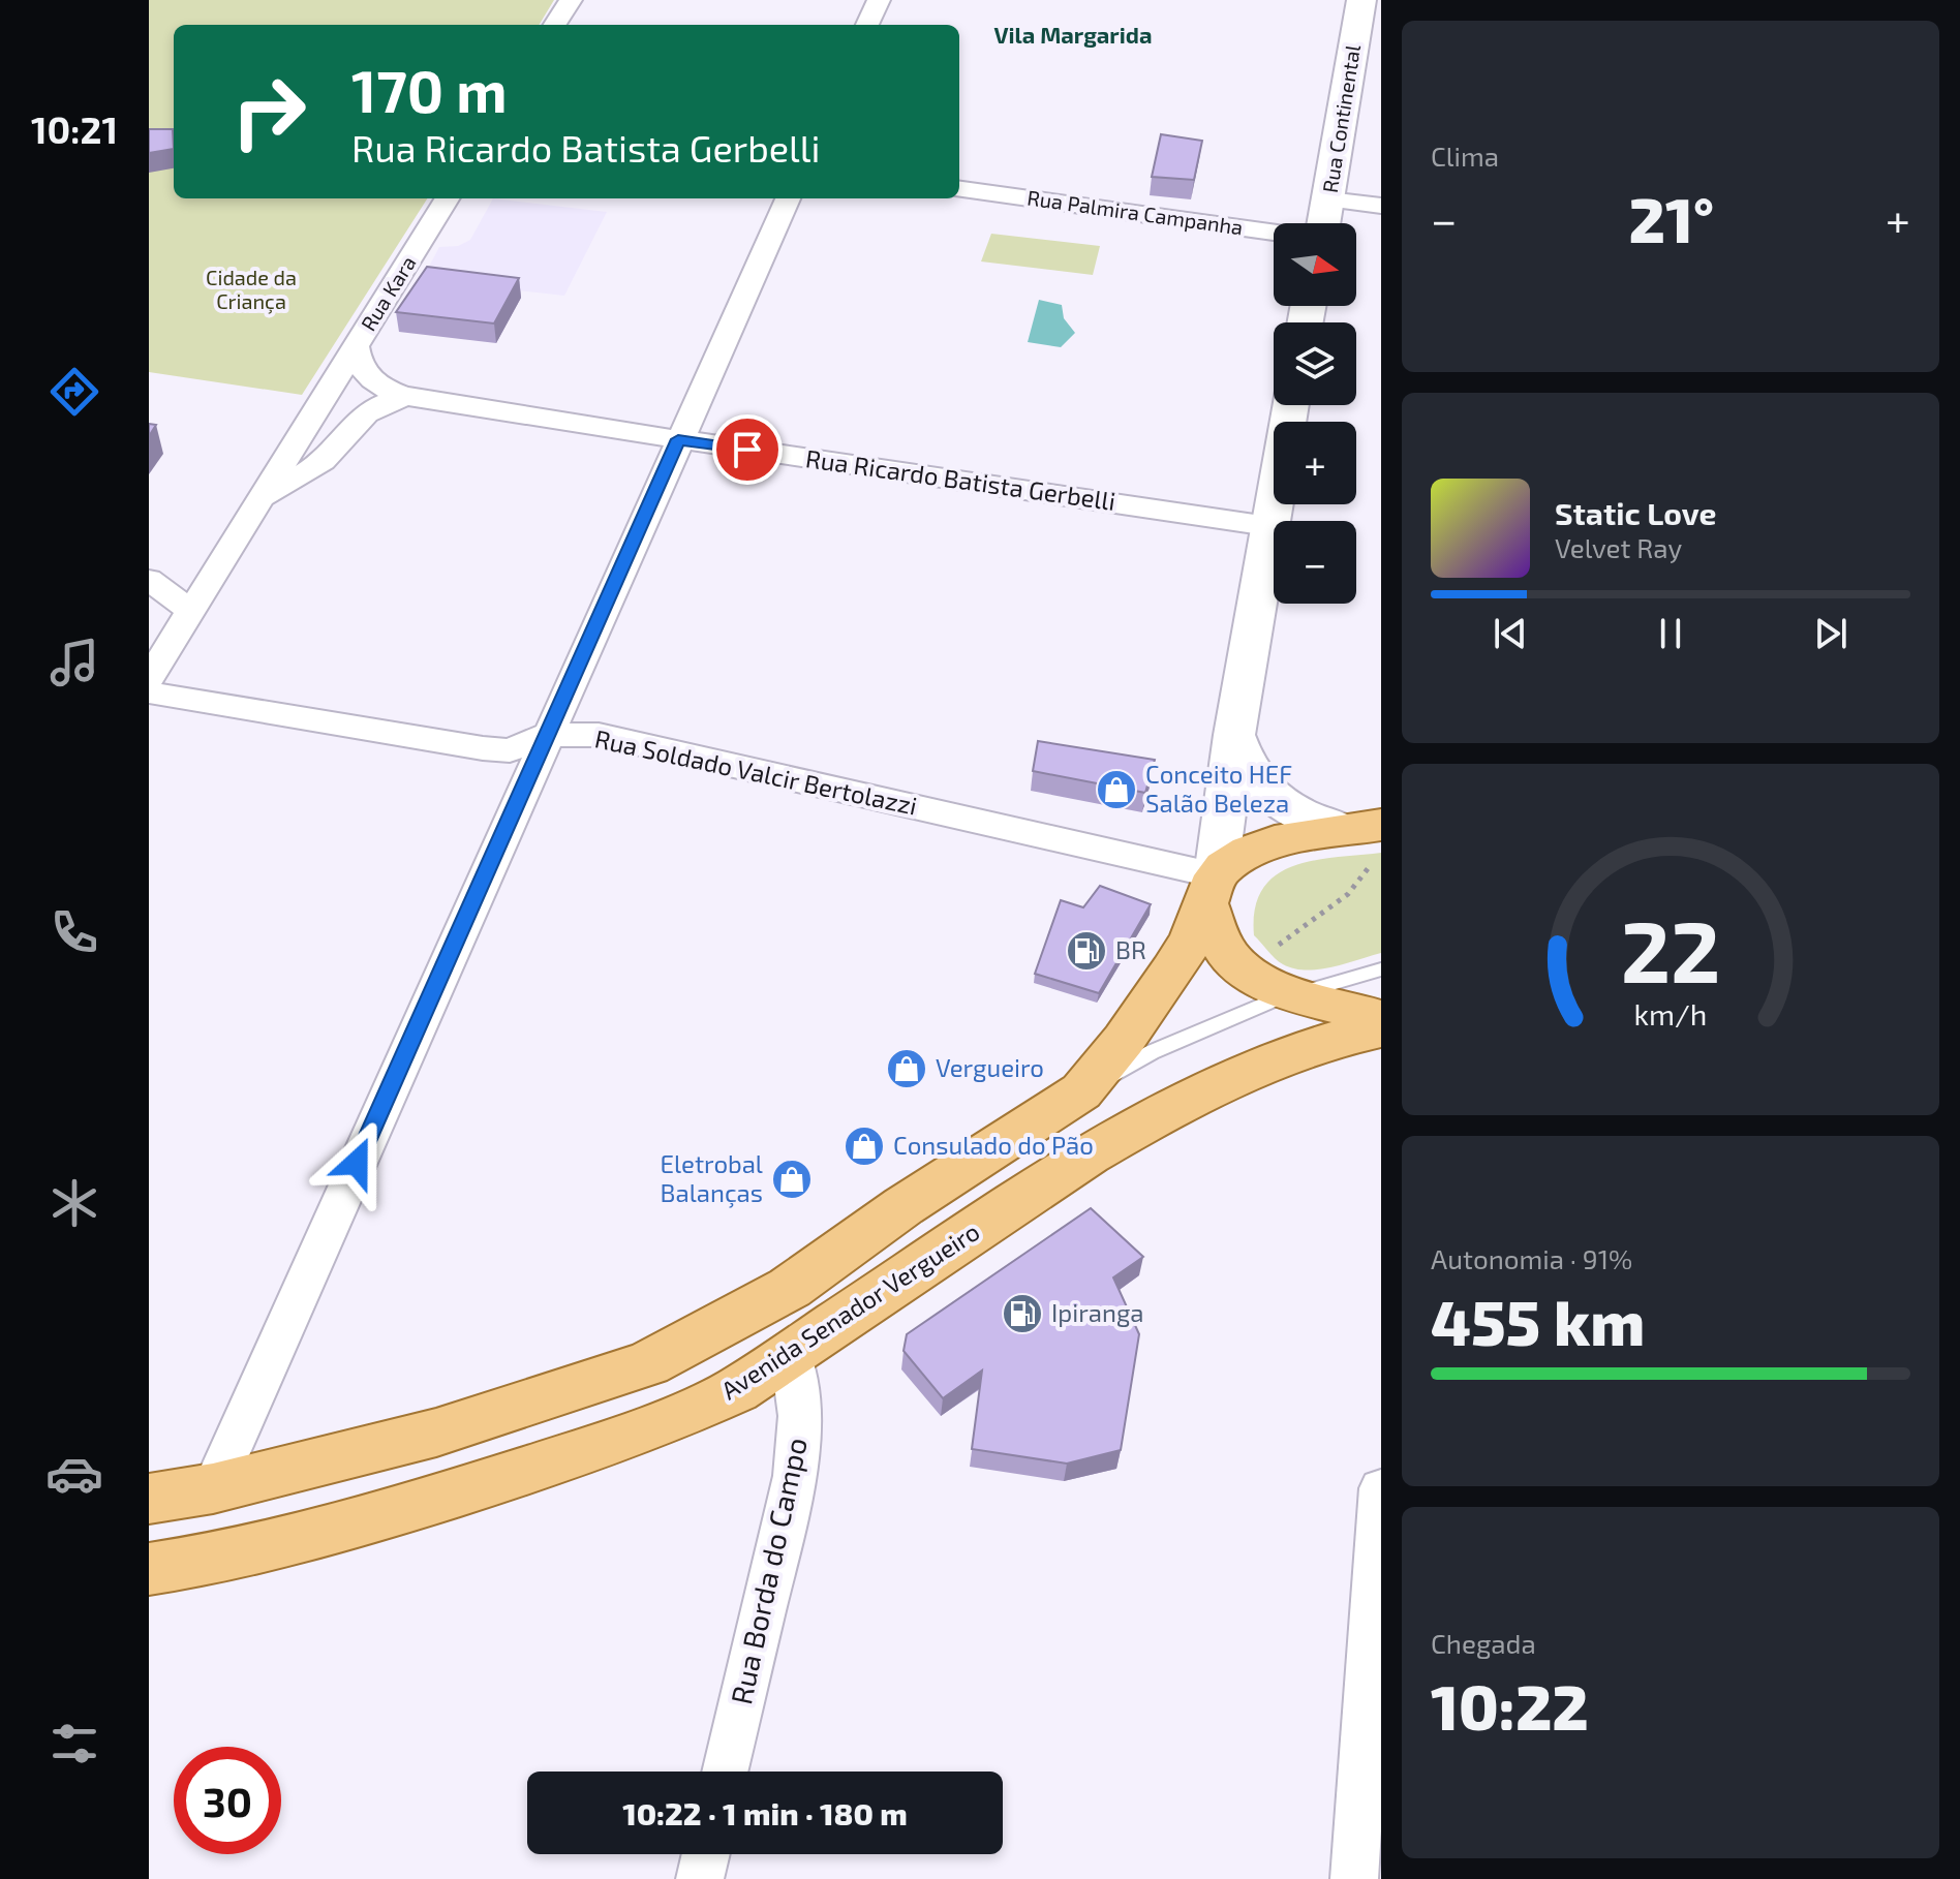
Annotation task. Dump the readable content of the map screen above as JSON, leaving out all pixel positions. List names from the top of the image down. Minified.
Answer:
{"streets":{"main road":["Avenida Senador Vergueiro"],"street":["Rua Continental","Rua Palmira Campanha","Rua Kara","Rua Ricardo Batista Gerbelli","Rua Soldado Valcir Bertolazzi","Rua Borda do Campo"]},"crossings":[["Rua Kara","Rua Ricardo Batista Gerbelli"],["Avenida Senador Vergueiro","Rua Borda do Campo"]],"districts":["Vila Margarida"],"parks":["Cidade da Criança"],"places":{"shop":["Conceito HEF Salão Beleza","Vergueiro","Consulado do Pão","Eletrobal Balanças"],"fuel station":["BR","Ipiranga"]},"north":"right","page":{"tabs":"10:21","tile":["Clima",["Autonomia · 91%","455 km"],["Chegada","10:22"]],"turn":["170 m","Rua Ricardo Batista Gerbelli"],"heat":["−","21°","+"],"map_buttons":["+","−"],"song":["Static Love","Velvet Ray"],"limit":"30","trip":"10:22 · 1 min · 180 m","gauge":["22","km/h"]}}
